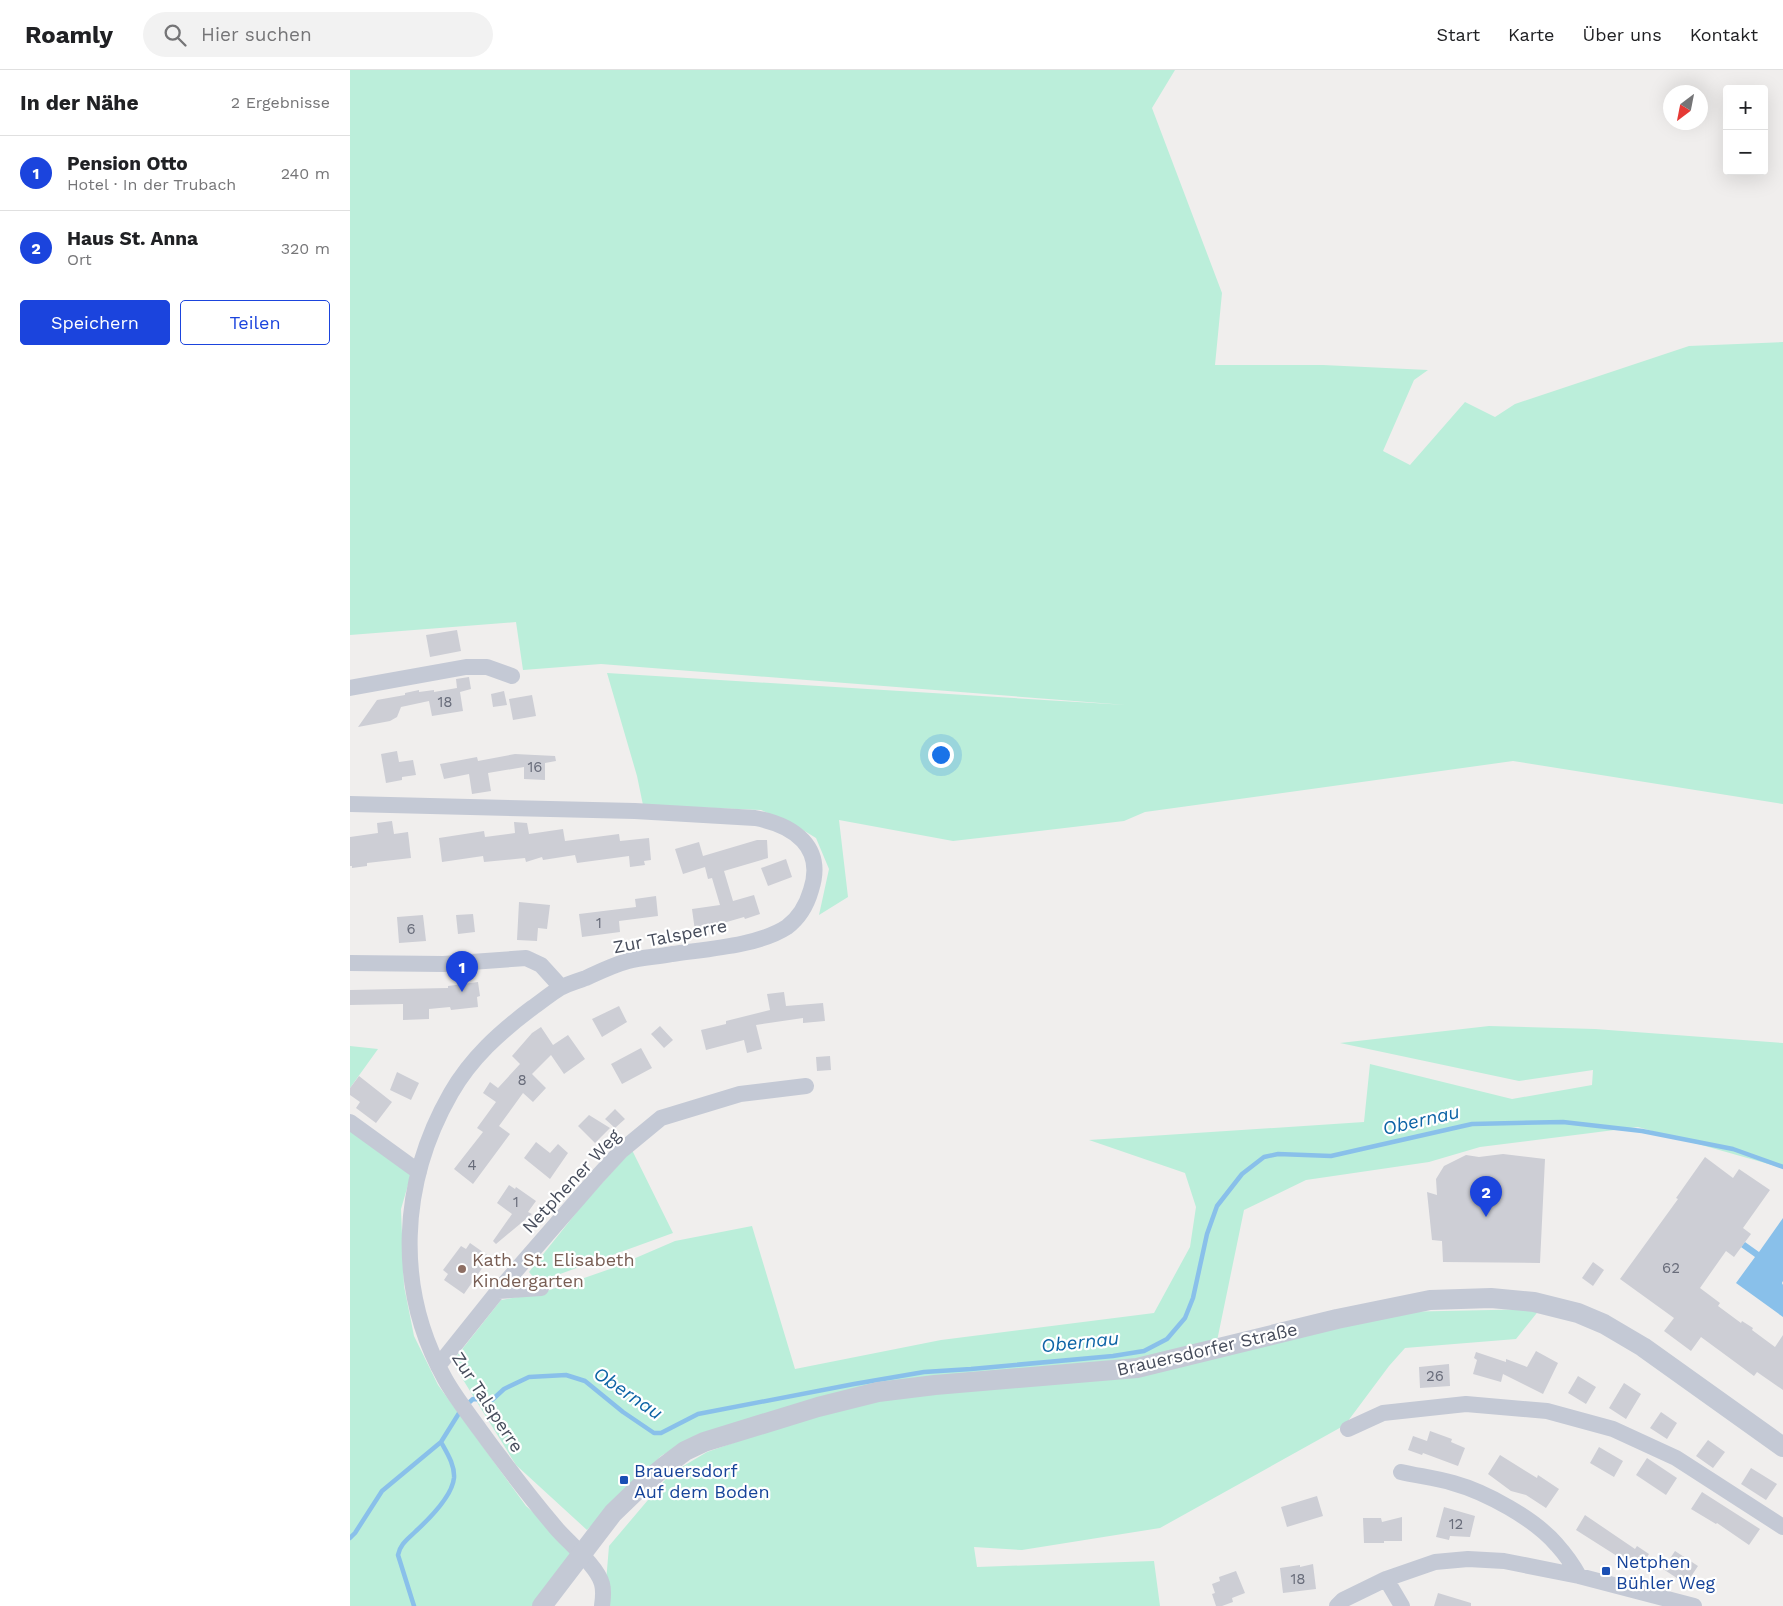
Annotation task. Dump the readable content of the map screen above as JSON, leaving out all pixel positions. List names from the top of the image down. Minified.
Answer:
{"streets":{"street":["Zur Talsperre","Netphener Weg","Brauersdorfer Straße"]},"crossings":[["Zur Talsperre","Netphener Weg"],["Zur Talsperre","Brauersdorfer Straße"]],"water":["Obernau"],"places":{"other":["Kath. St. Elisabeth Kindergarten"],"transit":["Brauersdorf Auf dem Boden","Netphen Bühler Weg"]},"house_numbers":["18","16","1","6","8","4","1","62","26","12","18"],"north":"bottom left","page":{"header":"Roamly","search":"Hier suchen","nav":["Start","Karte","Über uns","Kontakt"],"heading":["In der Nähe","2 Ergebnisse"],"map_buttons":["+","−"],"list":[{"mark":"1","name":"Pension Otto","note":"Hotel · In der Trubach","value":"240 m"},{"mark":"2","name":"Haus St. Anna","note":"Ort","value":"320 m"}],"buttons":["Speichern","Teilen"],"pins":["1","2"]}}
